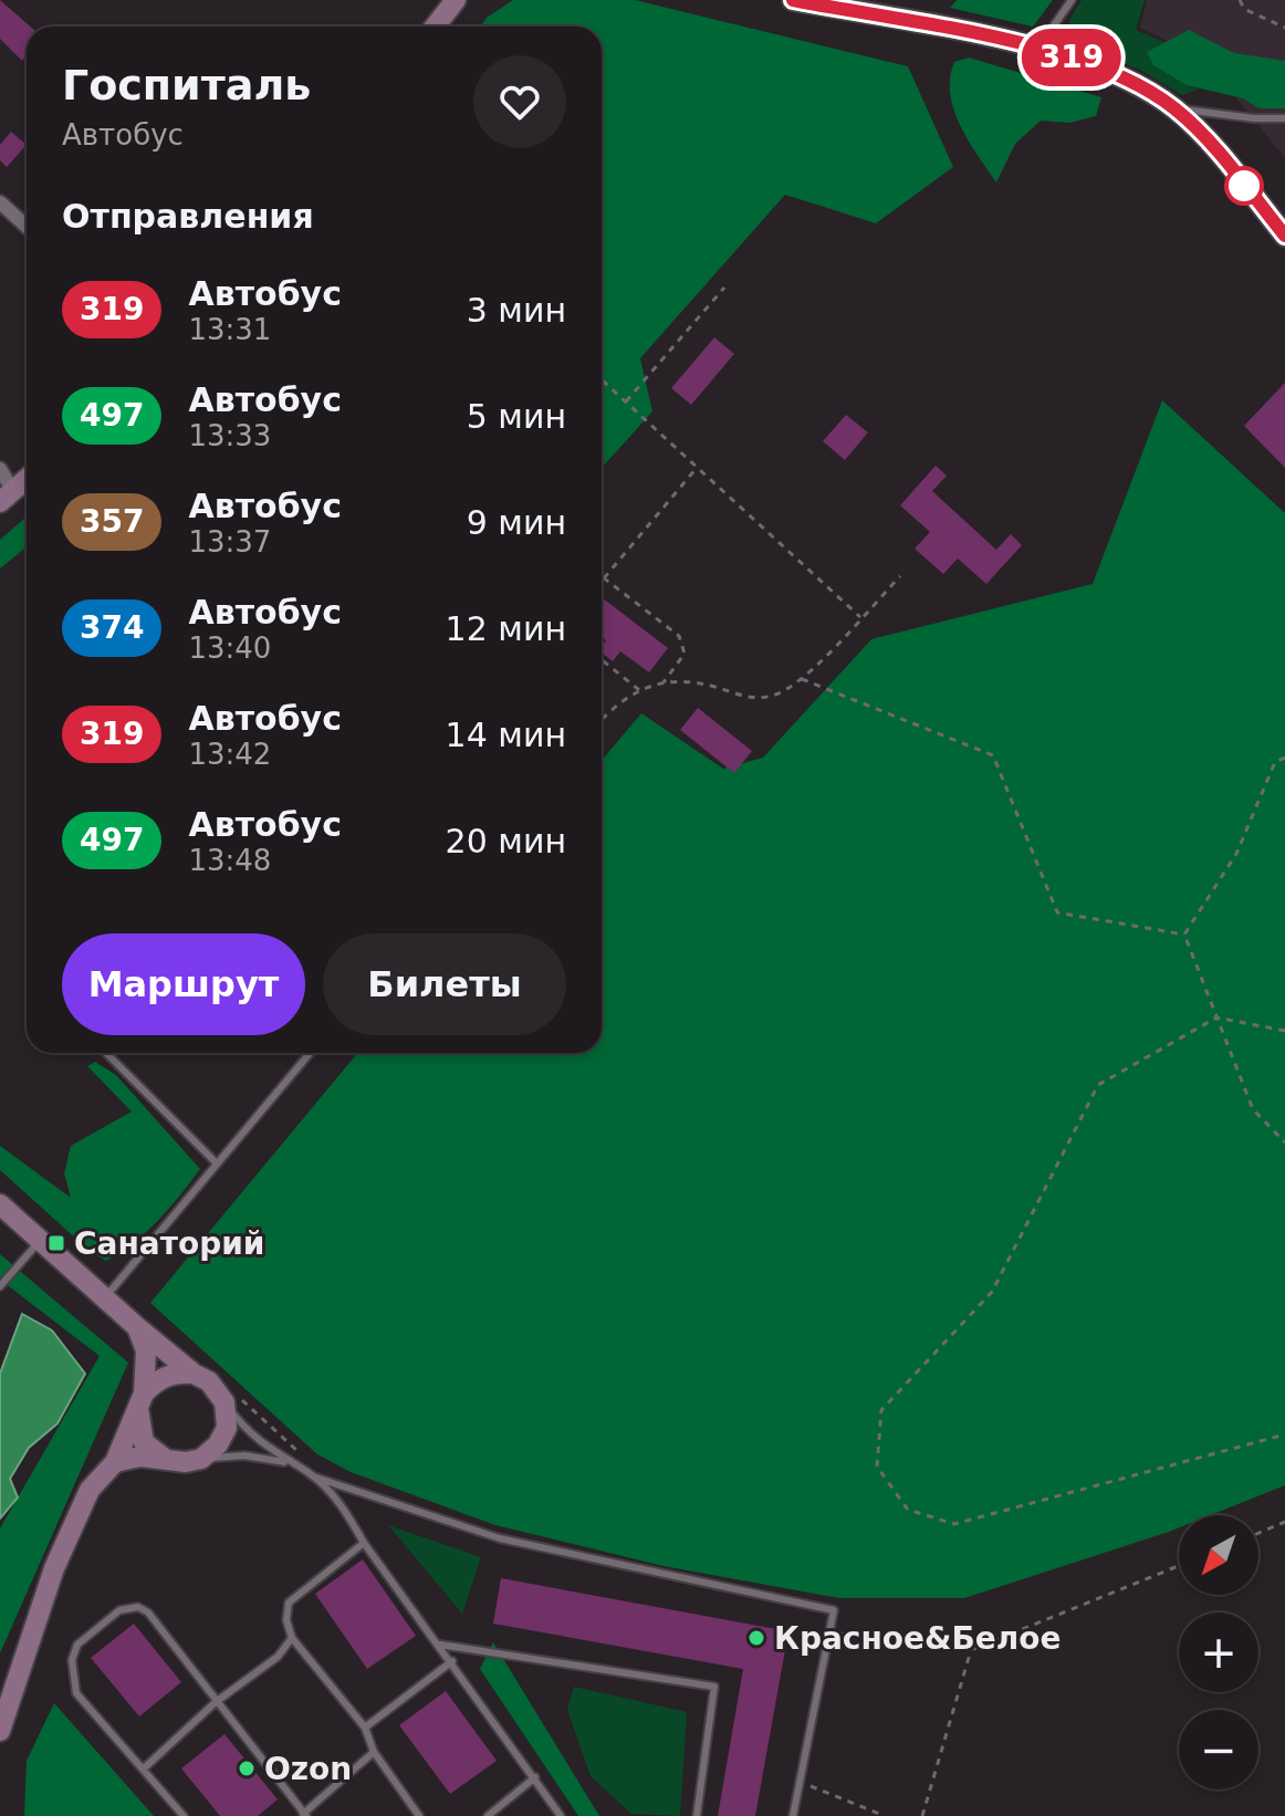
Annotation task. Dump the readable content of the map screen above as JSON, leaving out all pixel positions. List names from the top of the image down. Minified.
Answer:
{"places":{"transit":["Санаторий"],"other":["Красное&Белое","Ozon"]},"lines":["bus line 319"],"north":"bottom left","page":{"on_map":"319","heading":[["Госпиталь","Автобус"],"Отправления"],"list":[{"mark":"319","name":"Автобус","note":"13:31","value":"3 мин"},{"mark":"497","name":"Автобус","note":"13:33","value":"5 мин"},{"mark":"357","name":"Автобус","note":"13:37","value":"9 мин"},{"mark":"374","name":"Автобус","note":"13:40","value":"12 мин"},{"mark":"319","name":"Автобус","note":"13:42","value":"14 мин"},{"mark":"497","name":"Автобус","note":"13:48","value":"20 мин"}],"buttons":["Маршрут","Билеты"],"map_buttons":["+","−"]}}
